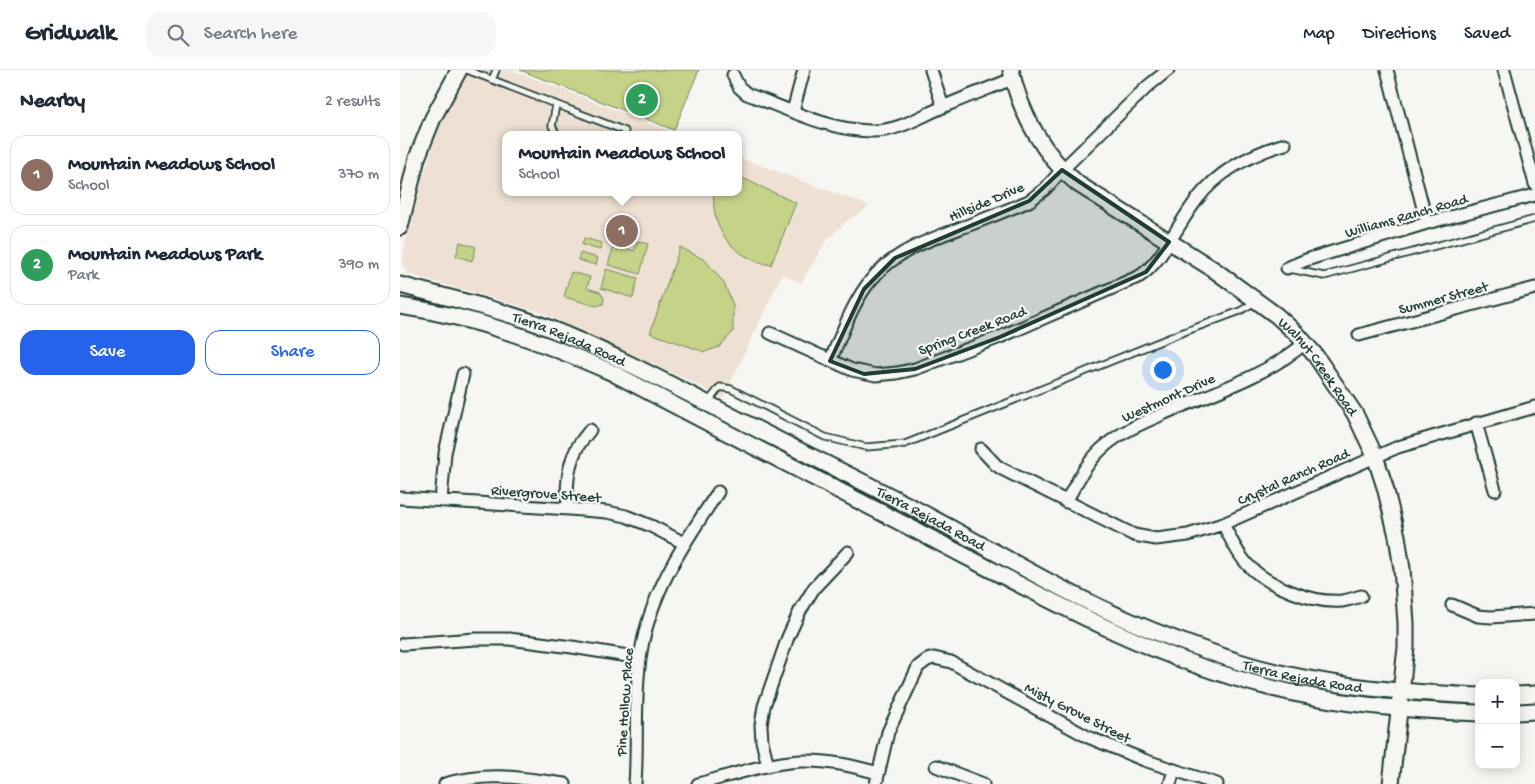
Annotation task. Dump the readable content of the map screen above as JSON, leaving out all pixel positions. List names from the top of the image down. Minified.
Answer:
{"streets":{"main road":["Tierra Rejada Road","Walnut Creek Road"],"street":["Hillside Drive","Williams Ranch Road","Summer Street","Spring Creek Road","Westmont Drive","Crystal Ranch Road","Rivergrove Street","Pine Hollow Place","Misty Grove Street"]},"crossings":[["Hillside Drive","Spring Creek Road"],["Hillside Drive","Walnut Creek Road"],["Spring Creek Road","Walnut Creek Road"],["Tierra Rejada Road","Walnut Creek Road"],["Walnut Creek Road","Westmont Drive"],["Walnut Creek Road","Crystal Ranch Road"],["Westmont Drive","Crystal Ranch Road"],["Rivergrove Street","Pine Hollow Place"]],"page":{"header":"Gridwalk","search":"Search here","nav":["Map","Directions","Saved"],"heading":["Nearby","2 results"],"pins":["2","1"],"popup":["Mountain Meadows School","School"],"list":[{"mark":"1","name":"Mountain Meadows School","note":"School","value":"370 m"},{"mark":"2","name":"Mountain Meadows Park","note":"Park","value":"390 m"}],"buttons":["Save","Share"],"map_buttons":["+","−"]}}
